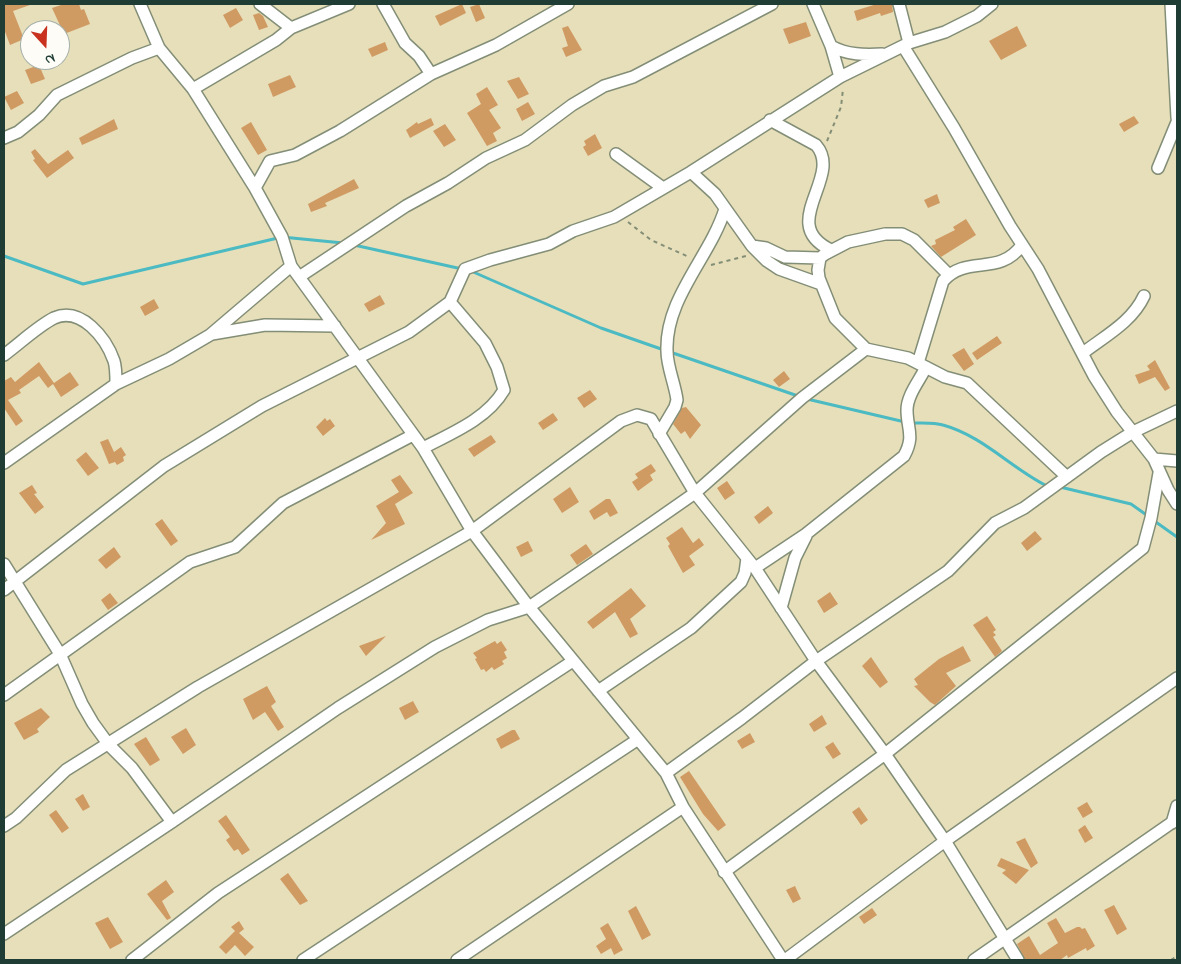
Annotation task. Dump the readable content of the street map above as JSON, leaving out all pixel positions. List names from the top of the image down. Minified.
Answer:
{"north":"bottom"}
